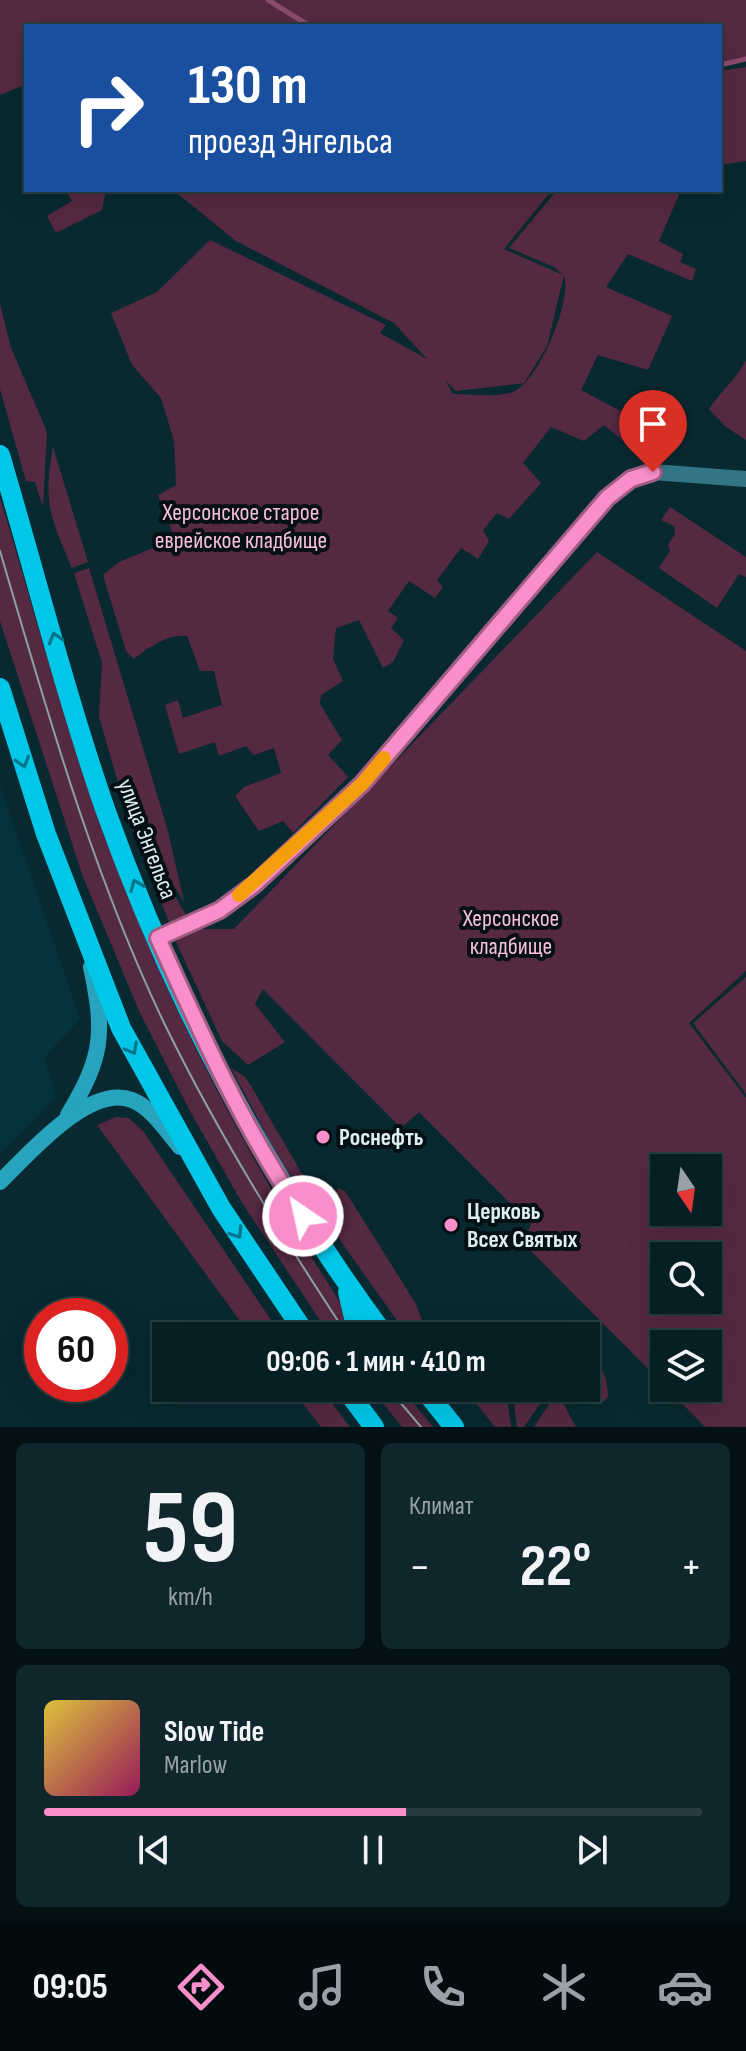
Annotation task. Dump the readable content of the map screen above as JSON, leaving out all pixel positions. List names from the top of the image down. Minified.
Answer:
{"streets":{"main road":["улица Энгельса"]},"parks":["Херсонское старое еврейское кладбище","Херсонское кладбище"],"places":["Роснефть","Церковь Всех Святых"],"north":"bottom","page":{"turn":["130 m","проезд Энгельса"],"limit":"60","trip":"09:06 · 1 мин · 410 m","tile":[["59","km/h"],"Климат"],"heat":["−","22°","+"],"song":["Slow Tide","Marlow"],"tabs":"09:05"}}
